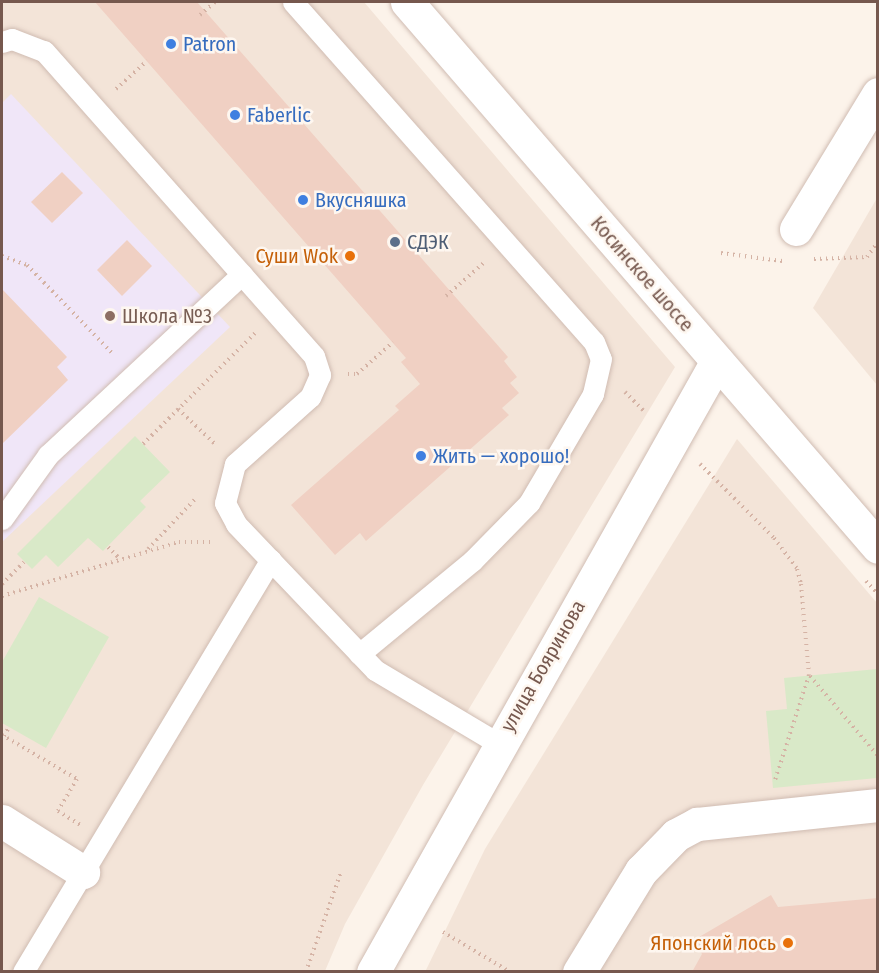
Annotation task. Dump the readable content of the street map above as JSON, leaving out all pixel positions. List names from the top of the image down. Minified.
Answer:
{"streets":{"street":["Косинское шоссе","улица Бояринова"]},"crossings":[["Косинское шоссе","улица Бояринова"]],"places":["Patron","Faberlic","Вкусняшка","СДЭК","Суши Wok","Школа №3","Жить — хорошо!","Японский лось"]}
